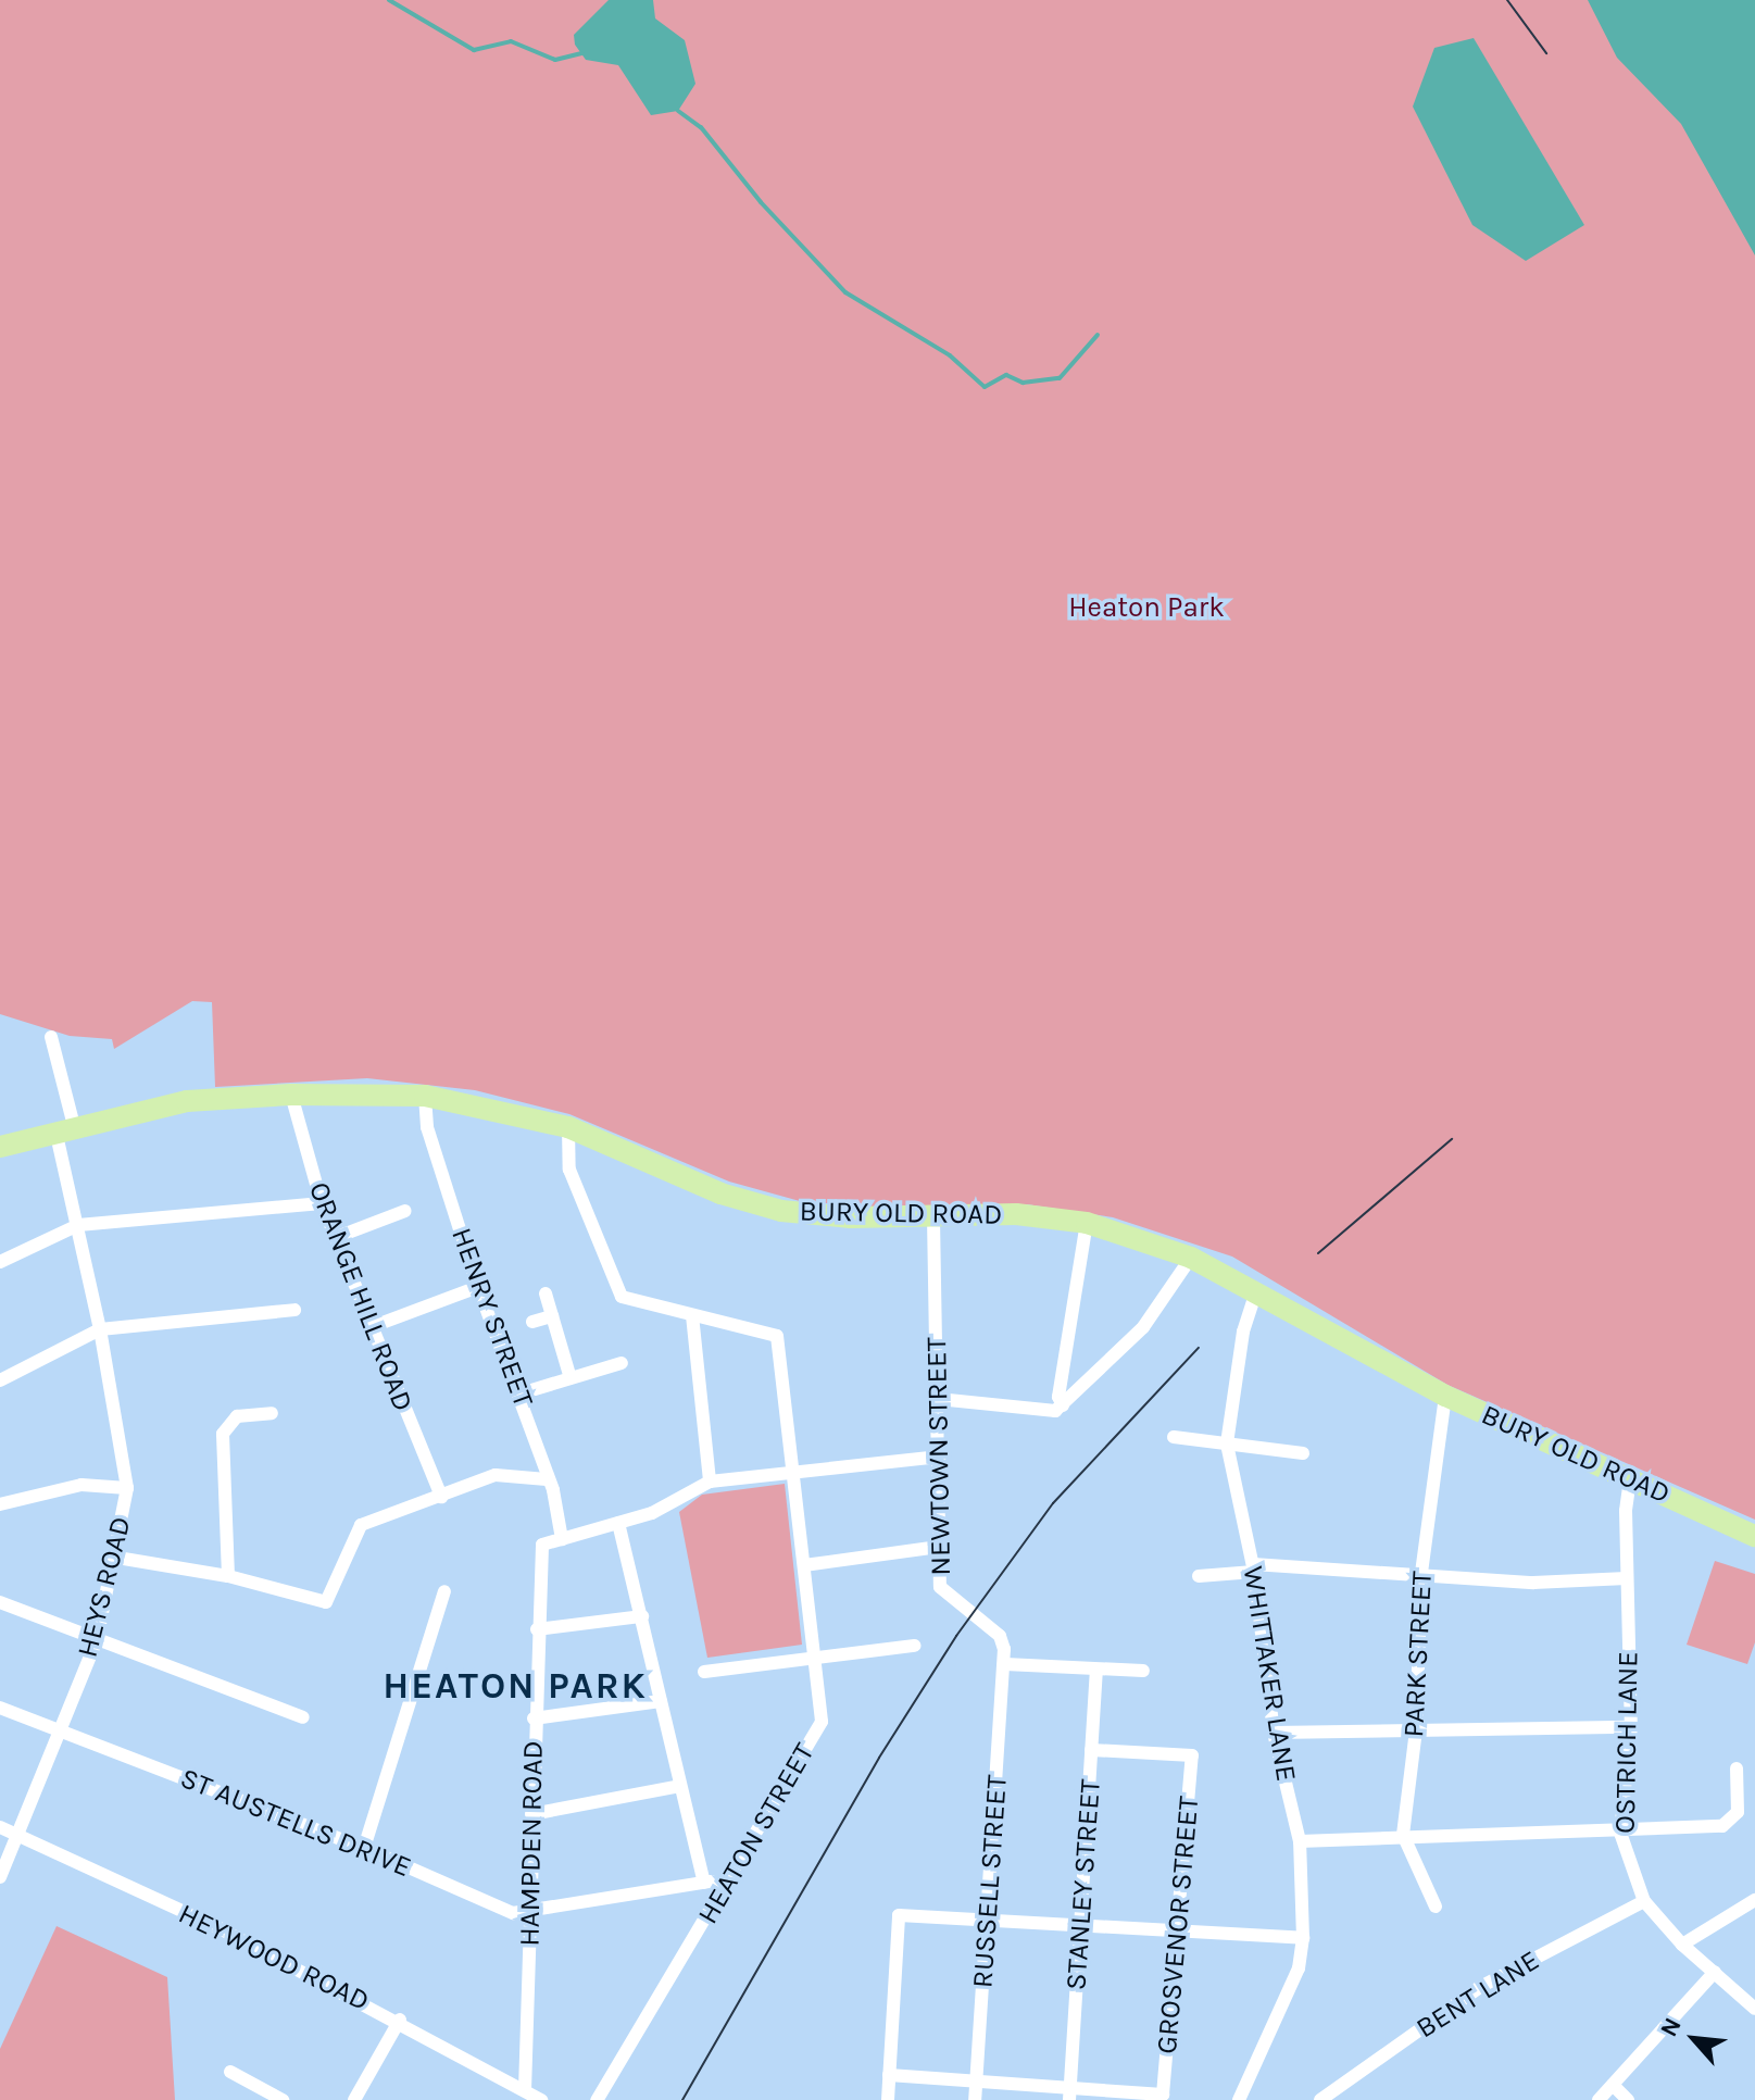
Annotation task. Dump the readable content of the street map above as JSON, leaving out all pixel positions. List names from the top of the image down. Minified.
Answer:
{"streets":{"main road":["BURY OLD ROAD"],"street":["ORANGE HILL ROAD","HENRY STREET","NEWTOWN STREET","HEYS ROAD","PARK STREET","WHITTAKER LANE","OSTRICH LANE","ST AUSTELLS DRIVE","HEATON STREET","HAMPDEN ROAD","RUSSELL STREET","STANLEY STREET","GROSVENOR STREET","HEYWOOD ROAD","BENT LANE"]},"crossings":[["BURY OLD ROAD","ORANGE HILL ROAD"],["BURY OLD ROAD","HENRY STREET"],["BURY OLD ROAD","NEWTOWN STREET"],["BURY OLD ROAD","HEYS ROAD"],["BURY OLD ROAD","PARK STREET"],["BURY OLD ROAD","WHITTAKER LANE"],["BURY OLD ROAD","OSTRICH LANE"],["HENRY STREET","HAMPDEN ROAD"],["NEWTOWN STREET","RUSSELL STREET"],["HEYS ROAD","ST AUSTELLS DRIVE"],["HEYS ROAD","HEYWOOD ROAD"],["OSTRICH LANE","BENT LANE"],["ST AUSTELLS DRIVE","HAMPDEN ROAD"],["HAMPDEN ROAD","HEYWOOD ROAD"],["STANLEY STREET","GROSVENOR STREET"]],"districts":["HEATON PARK"],"parks":["Heaton Park"],"north":"top left"}
